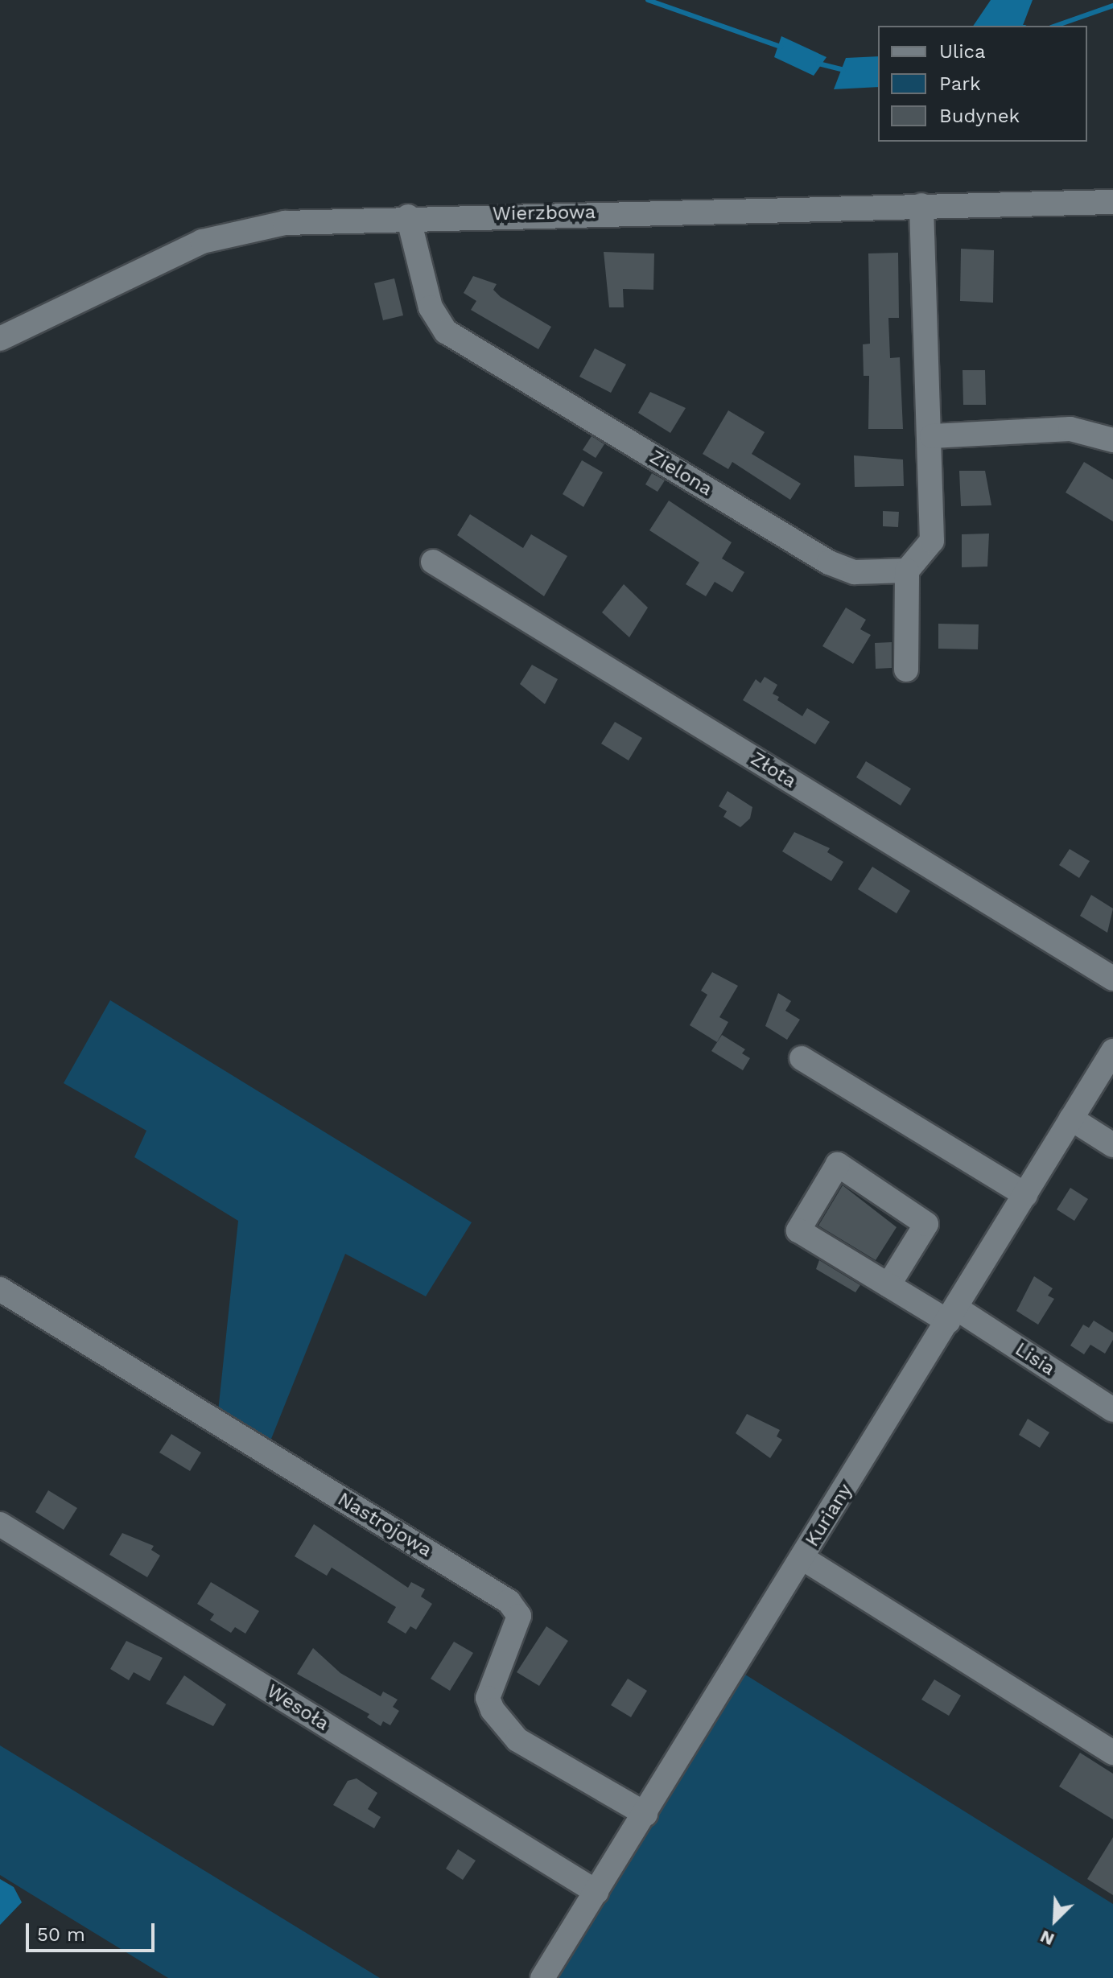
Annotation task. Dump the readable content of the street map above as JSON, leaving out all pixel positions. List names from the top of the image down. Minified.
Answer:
{"streets":{"street":["Wierzbowa","Zielona","Złota","Lisia","Kuriany","Nastrojowa","Wesoła"]},"crossings":[["Wierzbowa","Zielona"],["Lisia","Kuriany"],["Kuriany","Nastrojowa"],["Kuriany","Wesoła"]],"legend":["Ulica","Park","Budynek"],"scale_bar":"50 m","north":"bottom left"}
